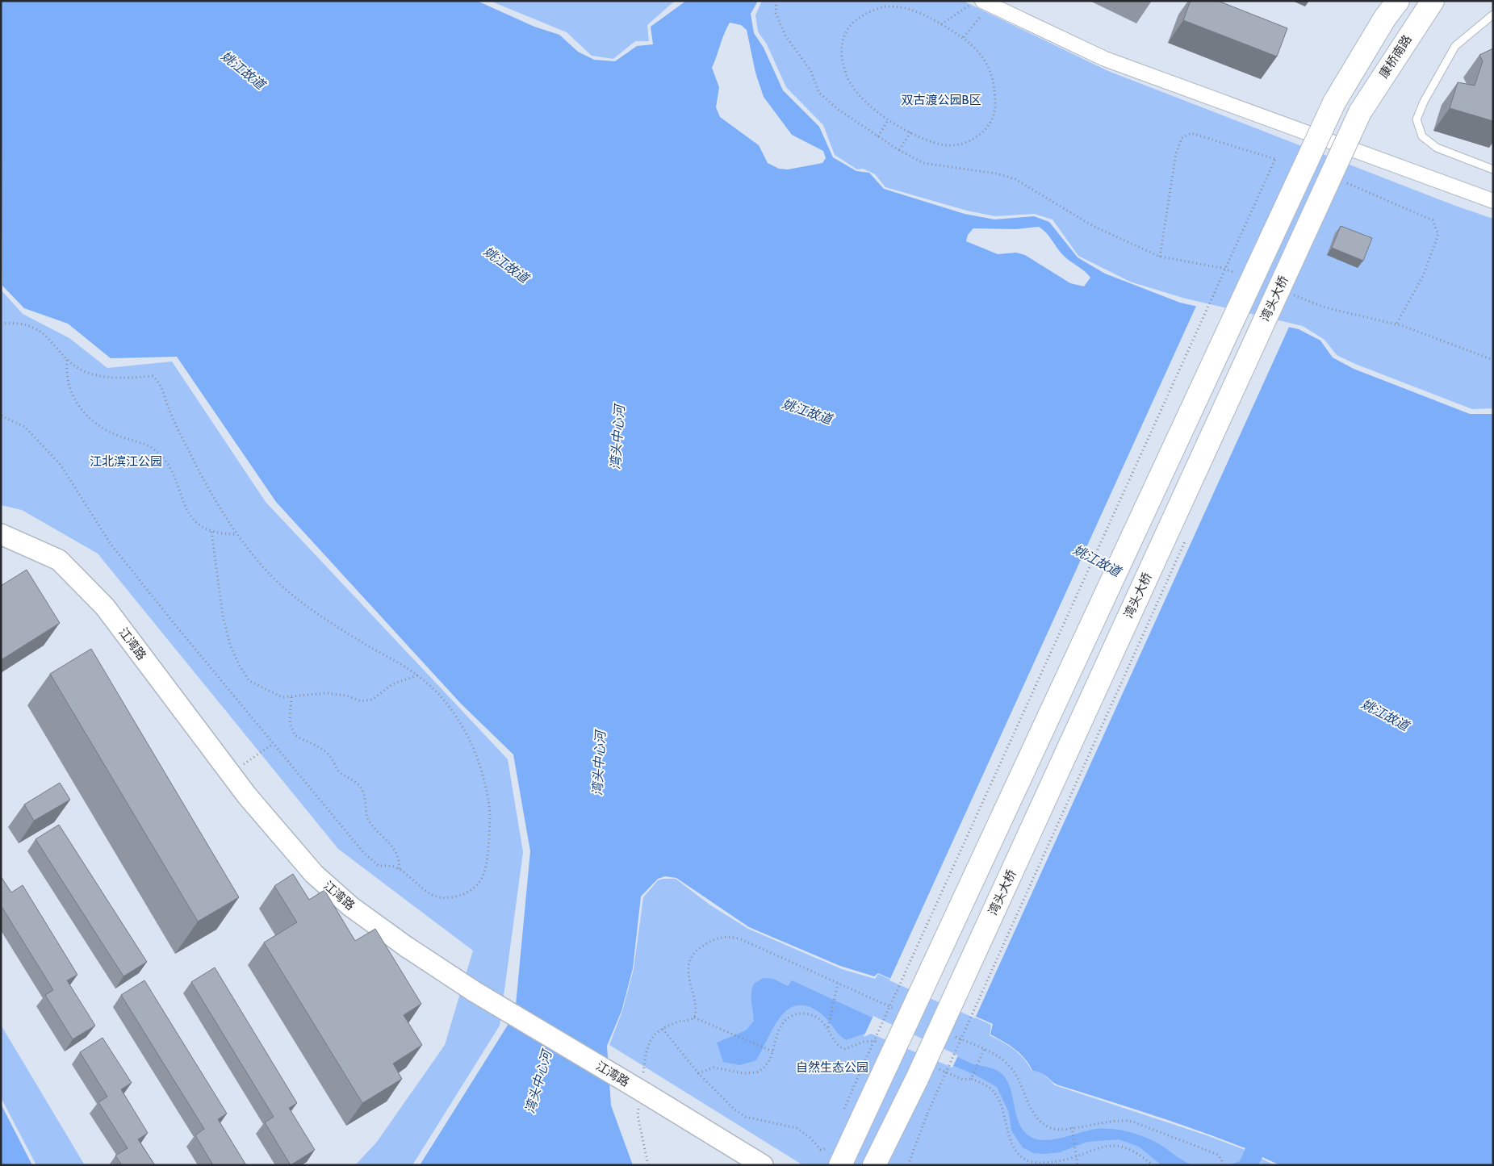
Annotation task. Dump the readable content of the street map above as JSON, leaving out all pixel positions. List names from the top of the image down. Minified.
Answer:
{"streets":{"main road":["康桥南路","湾头大桥"],"street":["江湾路"]},"crossings":[["康桥南路","湾头大桥"]],"water":["姚江故道","湾头中心河"],"parks":["双古渡公园B区","江北滨江公园","自然生态公园"]}
